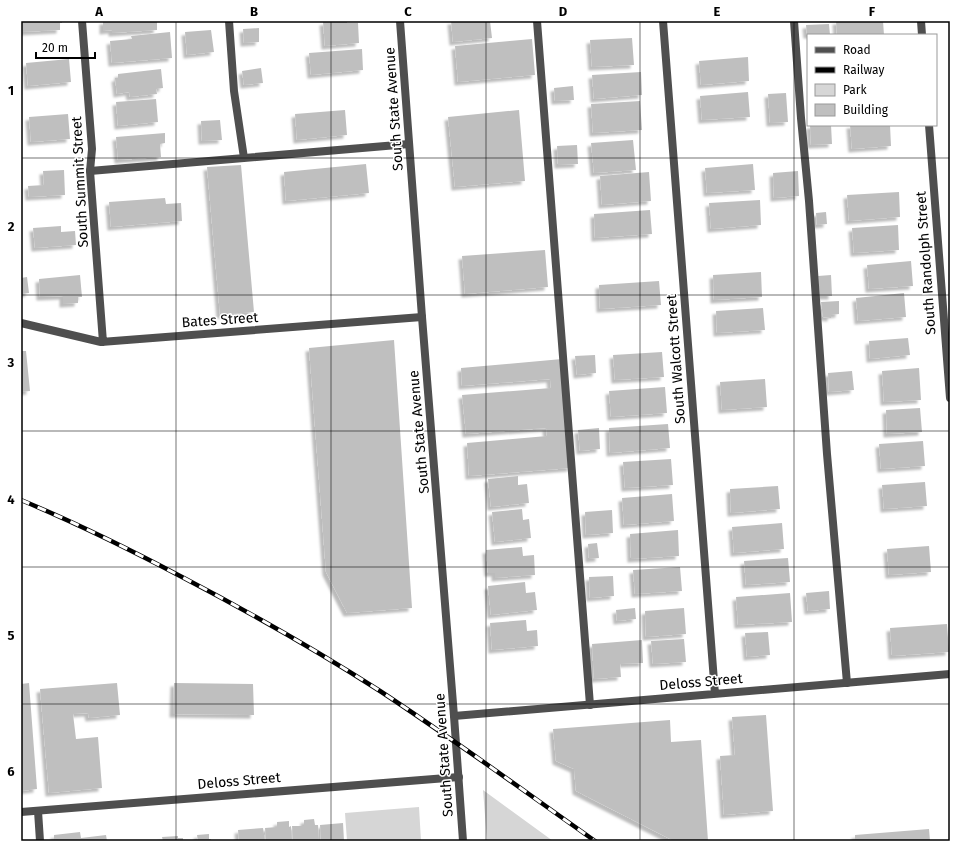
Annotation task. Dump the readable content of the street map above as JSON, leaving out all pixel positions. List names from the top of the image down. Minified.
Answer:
{"streets":{"street":["South State Avenue","South Summit Street","South Randolph Street","Bates Street","South Walcott Street","Deloss Street"]},"crossings":[["South State Avenue","Bates Street"],["South State Avenue","Deloss Street"],["South Summit Street","Bates Street"],["South Walcott Street","Deloss Street"]],"legend":["Road","Railway","Park","Building"],"scale_bar":"20 m","grid":{"columns":["A","B","C","D","E","F"],"rows":["1","2","3","4","5","6"]}}
